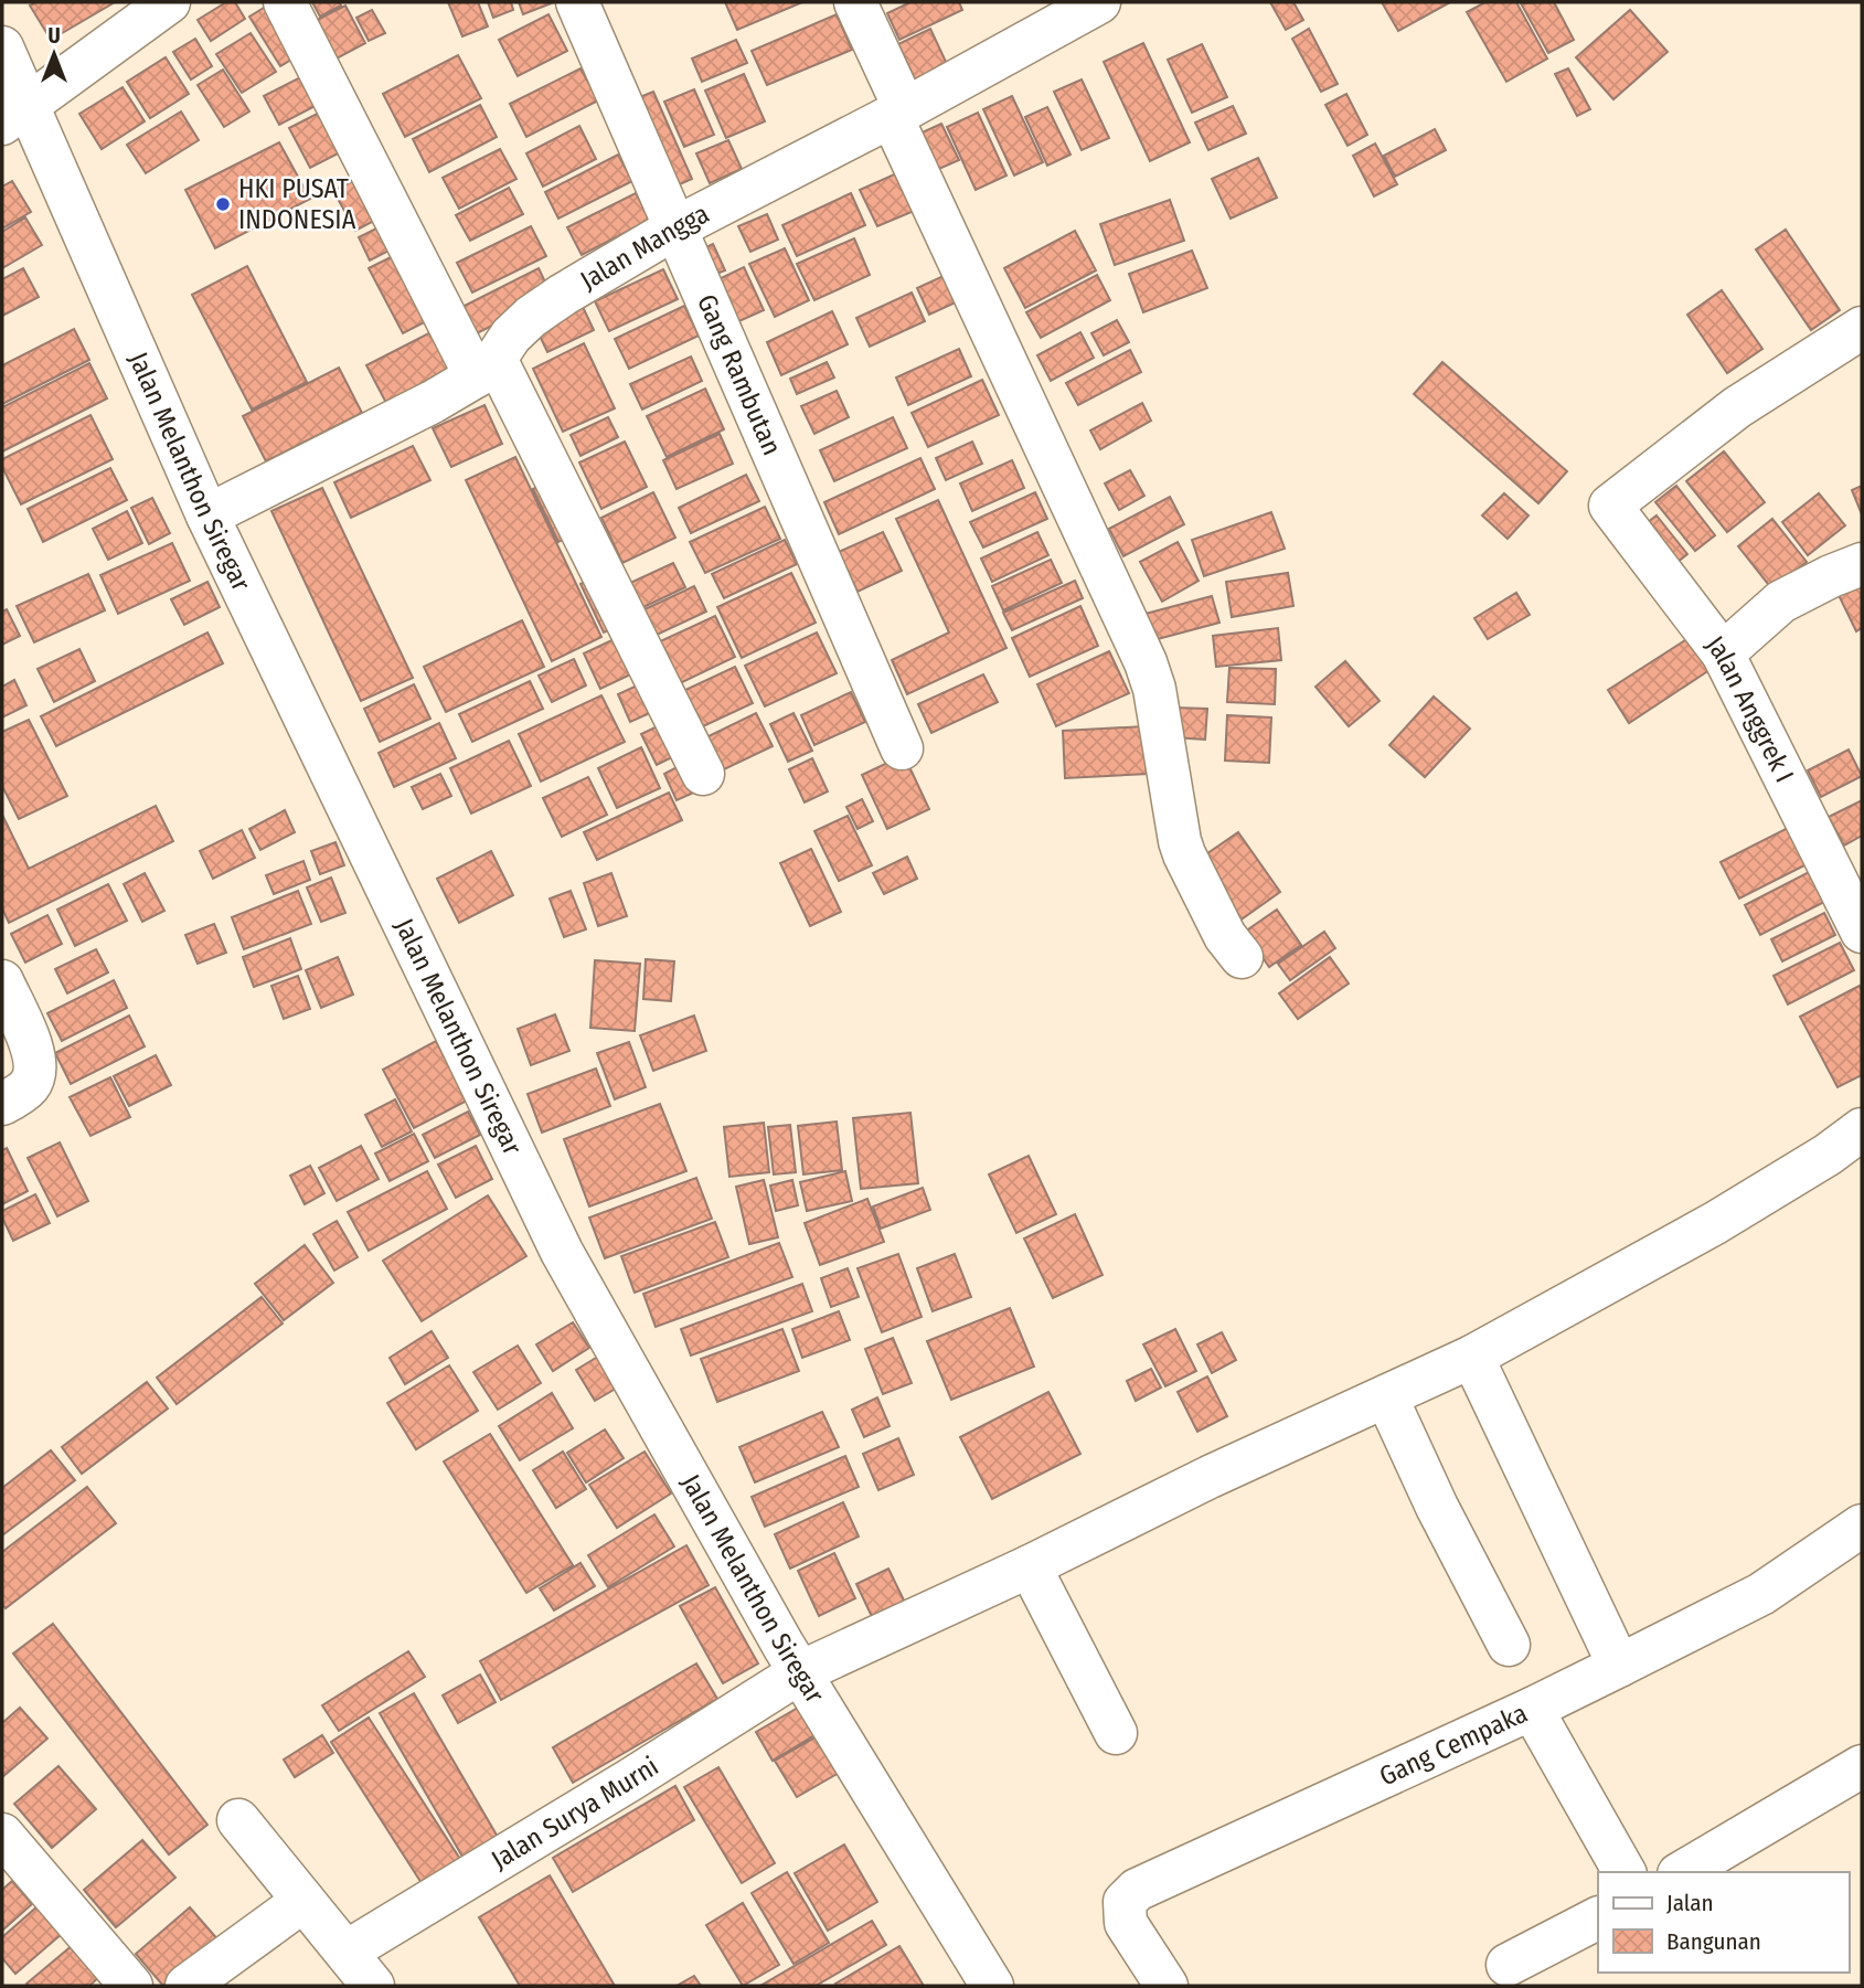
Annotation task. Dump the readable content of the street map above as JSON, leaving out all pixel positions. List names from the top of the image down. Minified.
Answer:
{"streets":{"street":["Jalan Mangga","Gang Rambutan","Jalan Melanthon Siregar","Jalan Anggrek I","Gang Cempaka","Jalan Surya Murni"]},"crossings":[["Jalan Mangga","Gang Rambutan"],["Jalan Mangga","Jalan Melanthon Siregar"],["Jalan Melanthon Siregar","Jalan Surya Murni"]],"places":["HKI PUSAT INDONESIA"],"legend":["Jalan","Bangunan"],"north":"top"}
